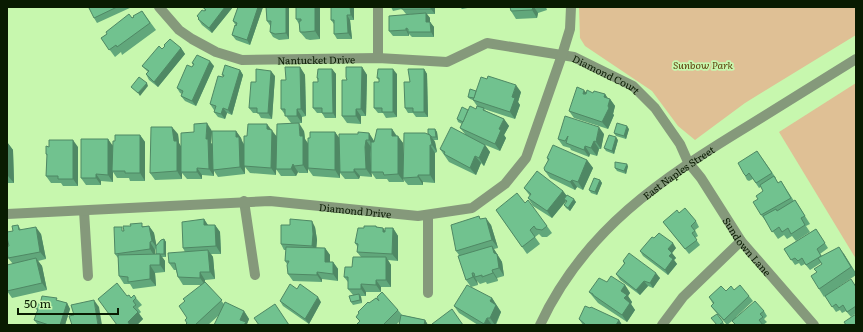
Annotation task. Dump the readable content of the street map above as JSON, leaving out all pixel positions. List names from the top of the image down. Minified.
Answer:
{"streets":{"street":["Nantucket Drive","Diamond Court","East Naples Street","Diamond Drive","Sundown Lane"]},"crossings":[["Nantucket Drive","Diamond Court"],["Diamond Court","East Naples Street"],["Diamond Court","Diamond Drive"],["Diamond Court","Sundown Lane"],["East Naples Street","Sundown Lane"]],"parks":["Sunbow Park"],"scale_bar":"50 m"}
